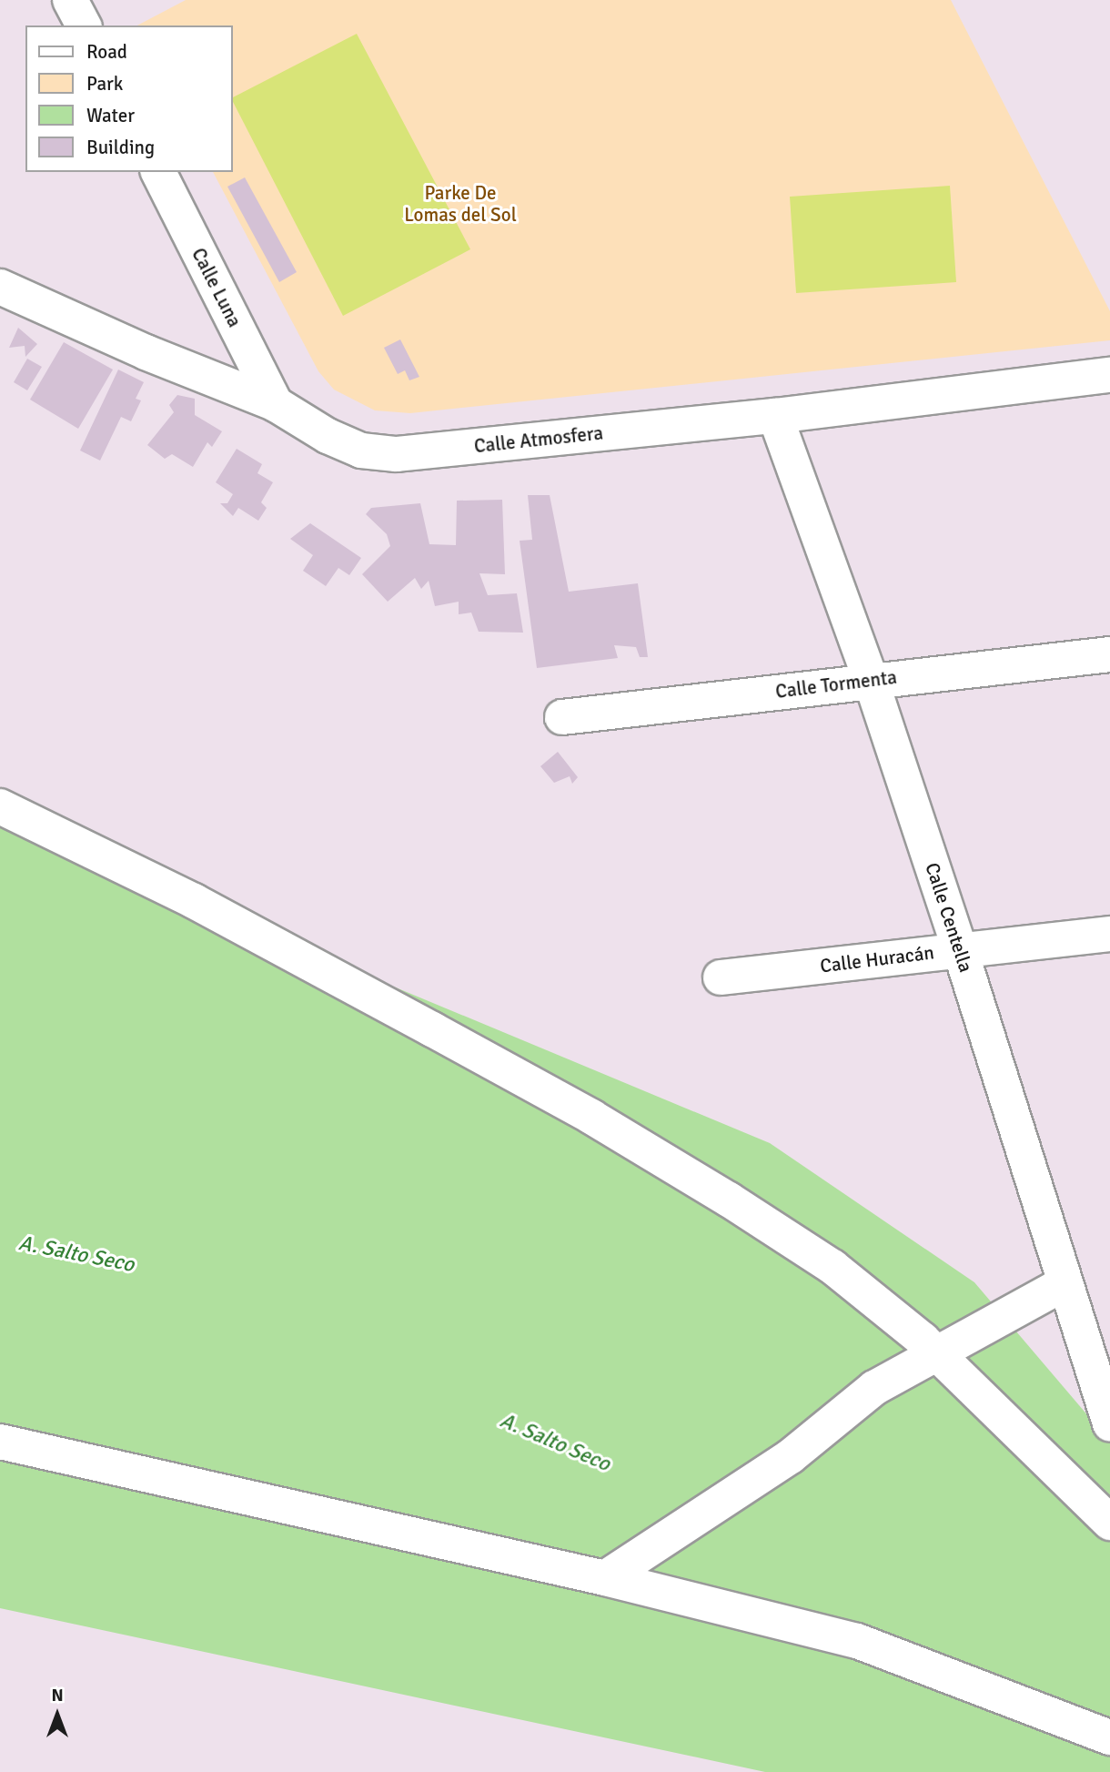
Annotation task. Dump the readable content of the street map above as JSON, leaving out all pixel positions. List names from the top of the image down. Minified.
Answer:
{"streets":{"street":["Calle Luna","Calle Atmosfera","Calle Tormenta","Calle Centella","Calle Huracán"]},"crossings":[["Calle Luna","Calle Atmosfera"],["Calle Atmosfera","Calle Centella"],["Calle Tormenta","Calle Centella"],["Calle Centella","Calle Huracán"]],"water":["A. Salto Seco"],"parks":["Parke De Lomas del Sol"],"legend":["Road","Park","Water","Building"],"north":"top"}
